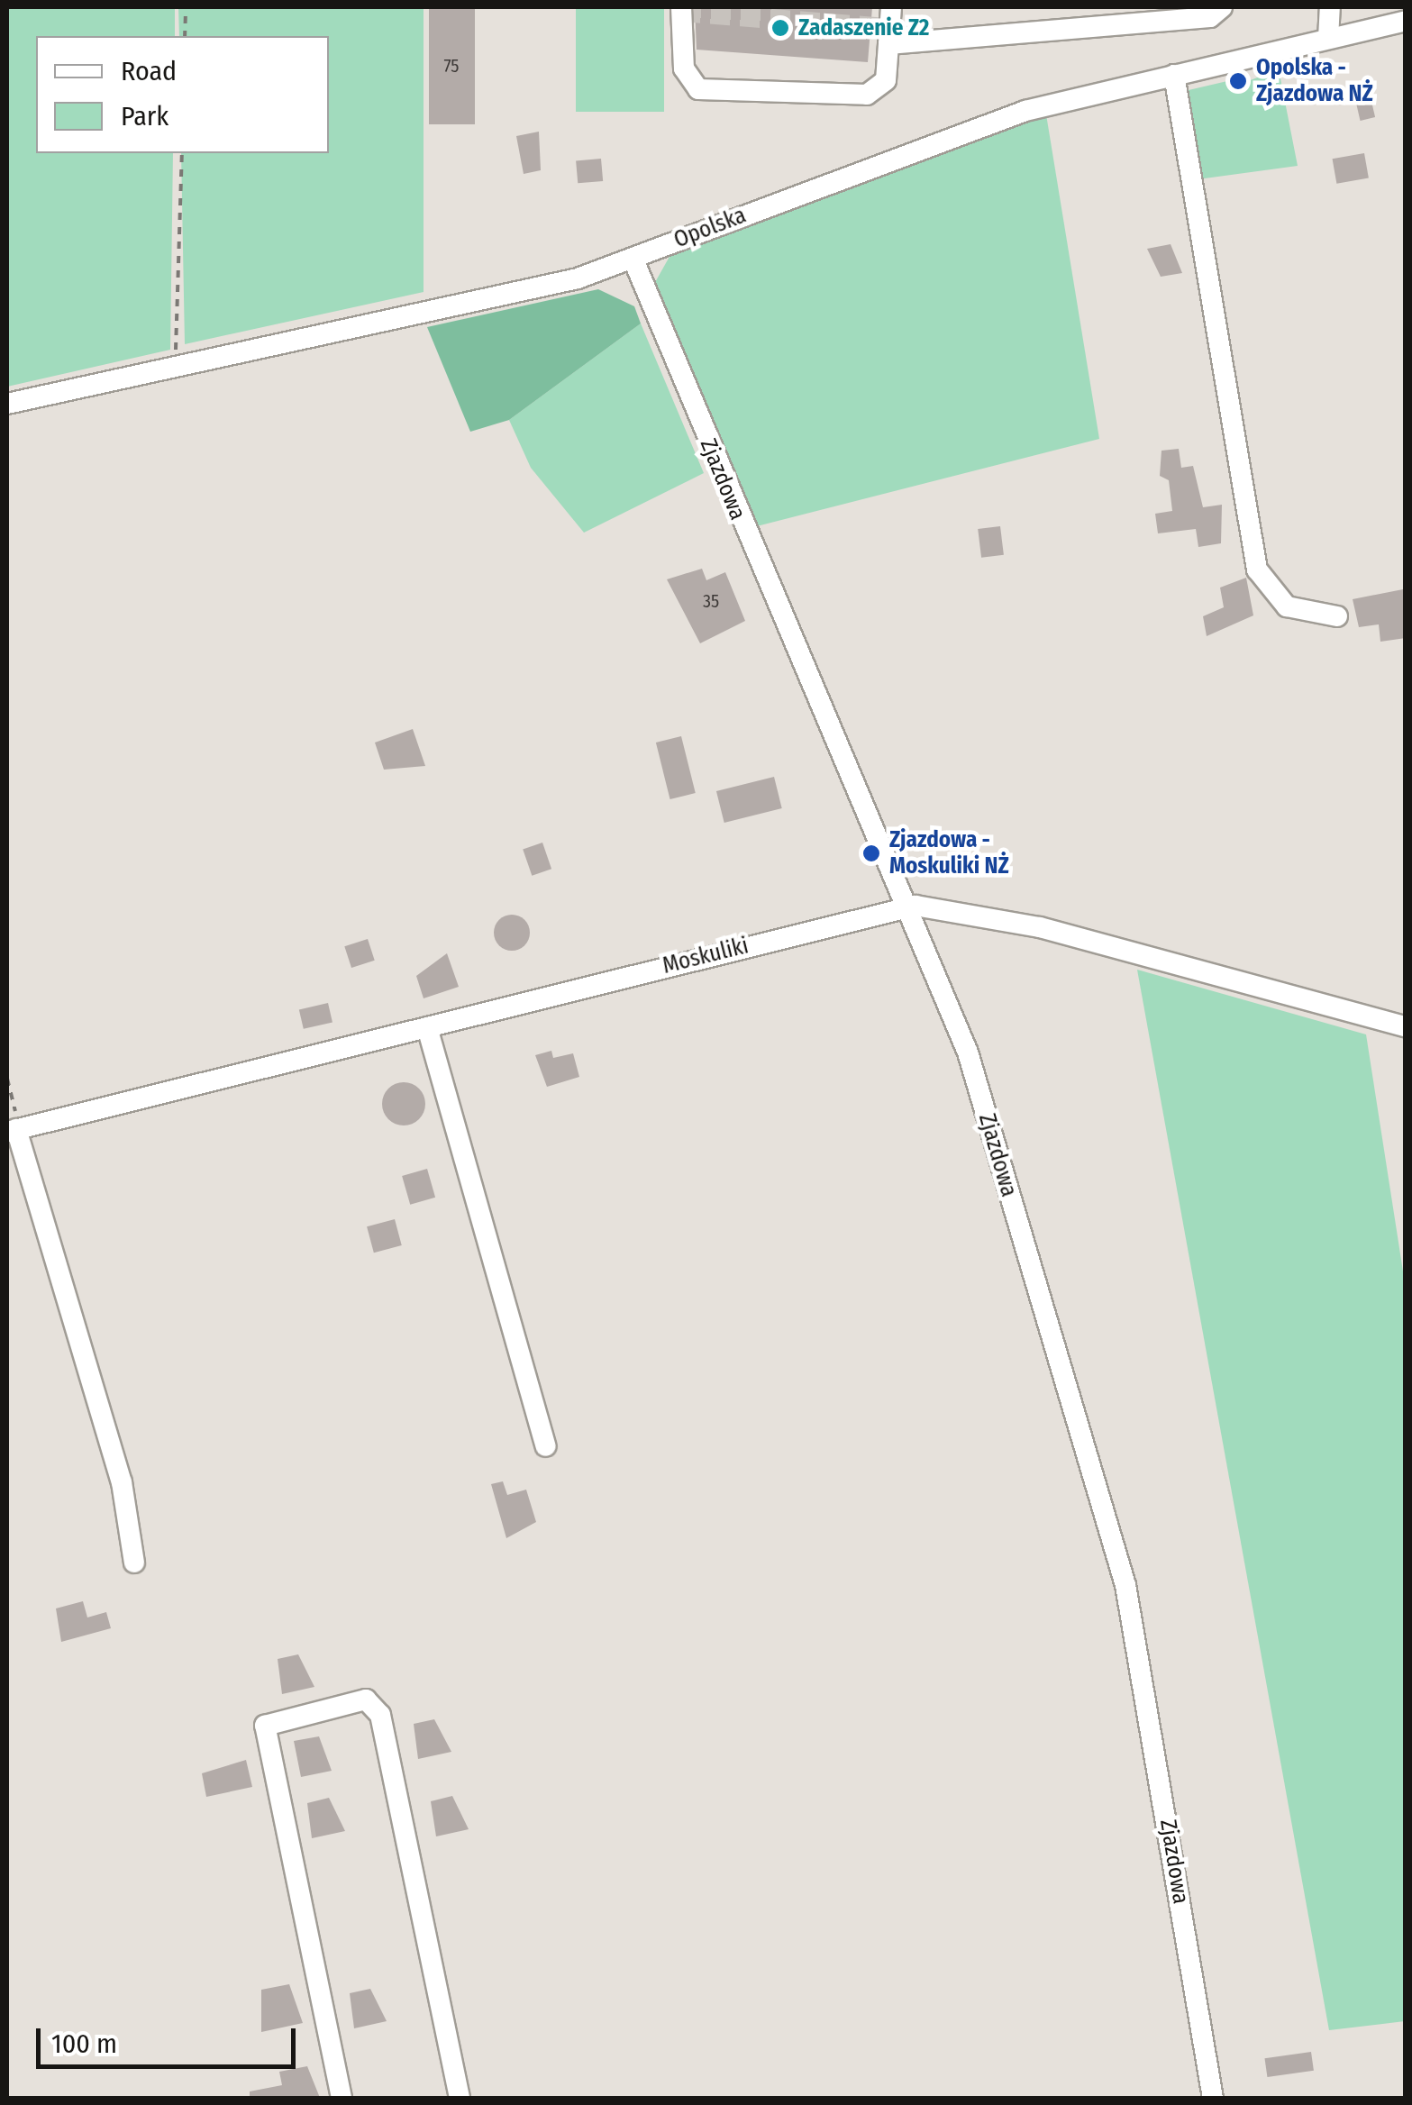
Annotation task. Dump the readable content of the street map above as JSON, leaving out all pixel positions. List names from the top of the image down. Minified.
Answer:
{"streets":{"street":["Opolska","Zjazdowa","Moskuliki"]},"crossings":[["Opolska","Zjazdowa"],["Zjazdowa","Moskuliki"]],"places":["Zadaszenie Z2","Opolska - Zjazdowa NŻ","Zjazdowa - Moskuliki NŻ"],"house_numbers":["75","35"],"legend":["Road","Park"],"scale_bar":"100 m"}
